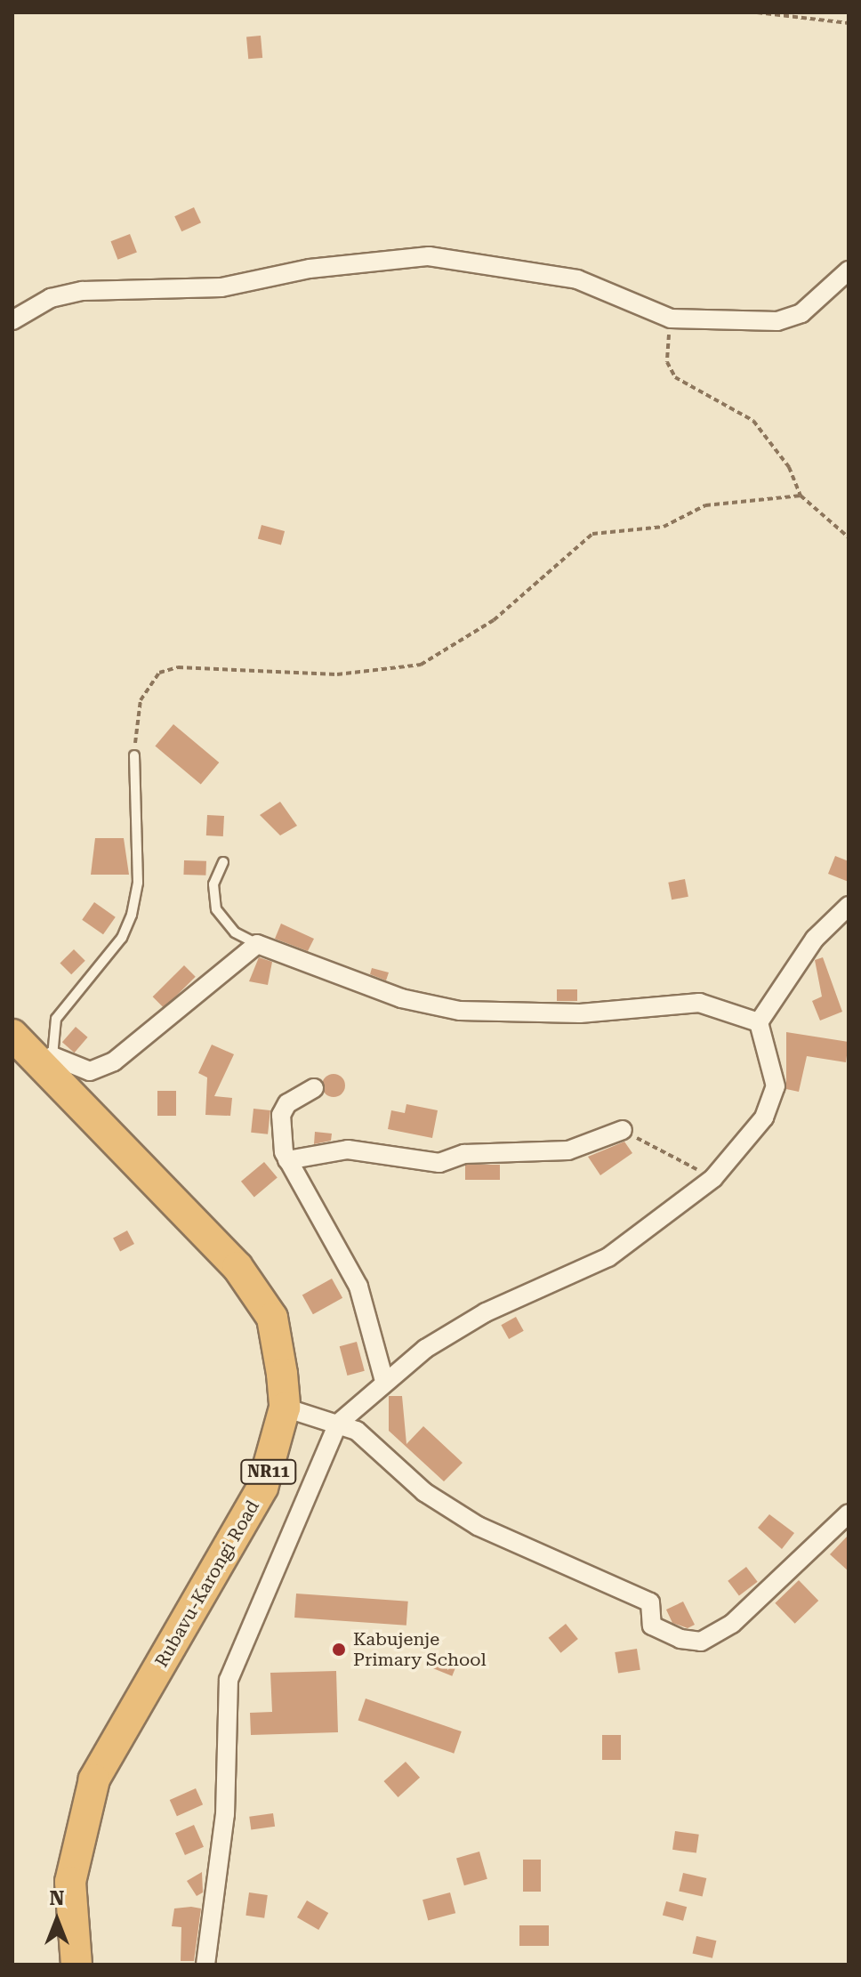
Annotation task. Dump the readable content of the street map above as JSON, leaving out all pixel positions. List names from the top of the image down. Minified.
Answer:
{"streets":{"highway":["NR11","Rubavu-Karongi Road"]},"places":["Kabujenje Primary School"],"north":"top"}
